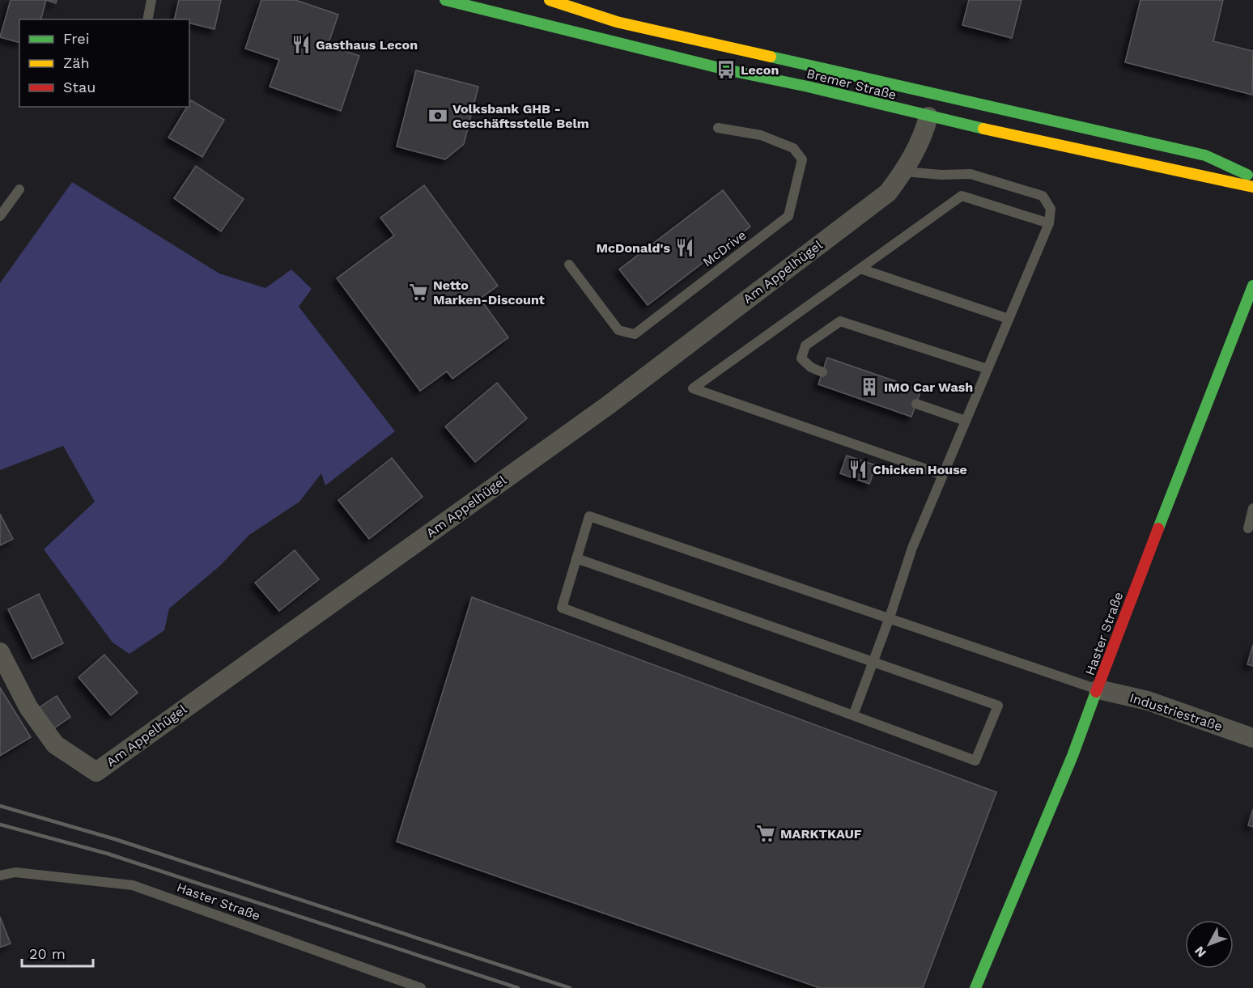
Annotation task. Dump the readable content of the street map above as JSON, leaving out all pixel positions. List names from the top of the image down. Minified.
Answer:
{"streets":{"street":["Bremer Straße","Am Appelhügel","Haster Straße","Industriestraße"],"lane":["McDrive"]},"crossings":[["Bremer Straße","Am Appelhügel"],["Haster Straße","Industriestraße"]],"places":{"restaurant":["Gasthaus Lecon","McDonald's","Chicken House"],"bus stop":["Lecon"],"bank":["Volksbank GHB - Geschäftsstelle Belm"],"supermarket":["Netto Marken-Discount","MARKTKAUF"],"building":["IMO Car Wash"]},"legend":["Frei","Zäh","Stau"],"scale_bar":"20 m","north":"bottom left"}
